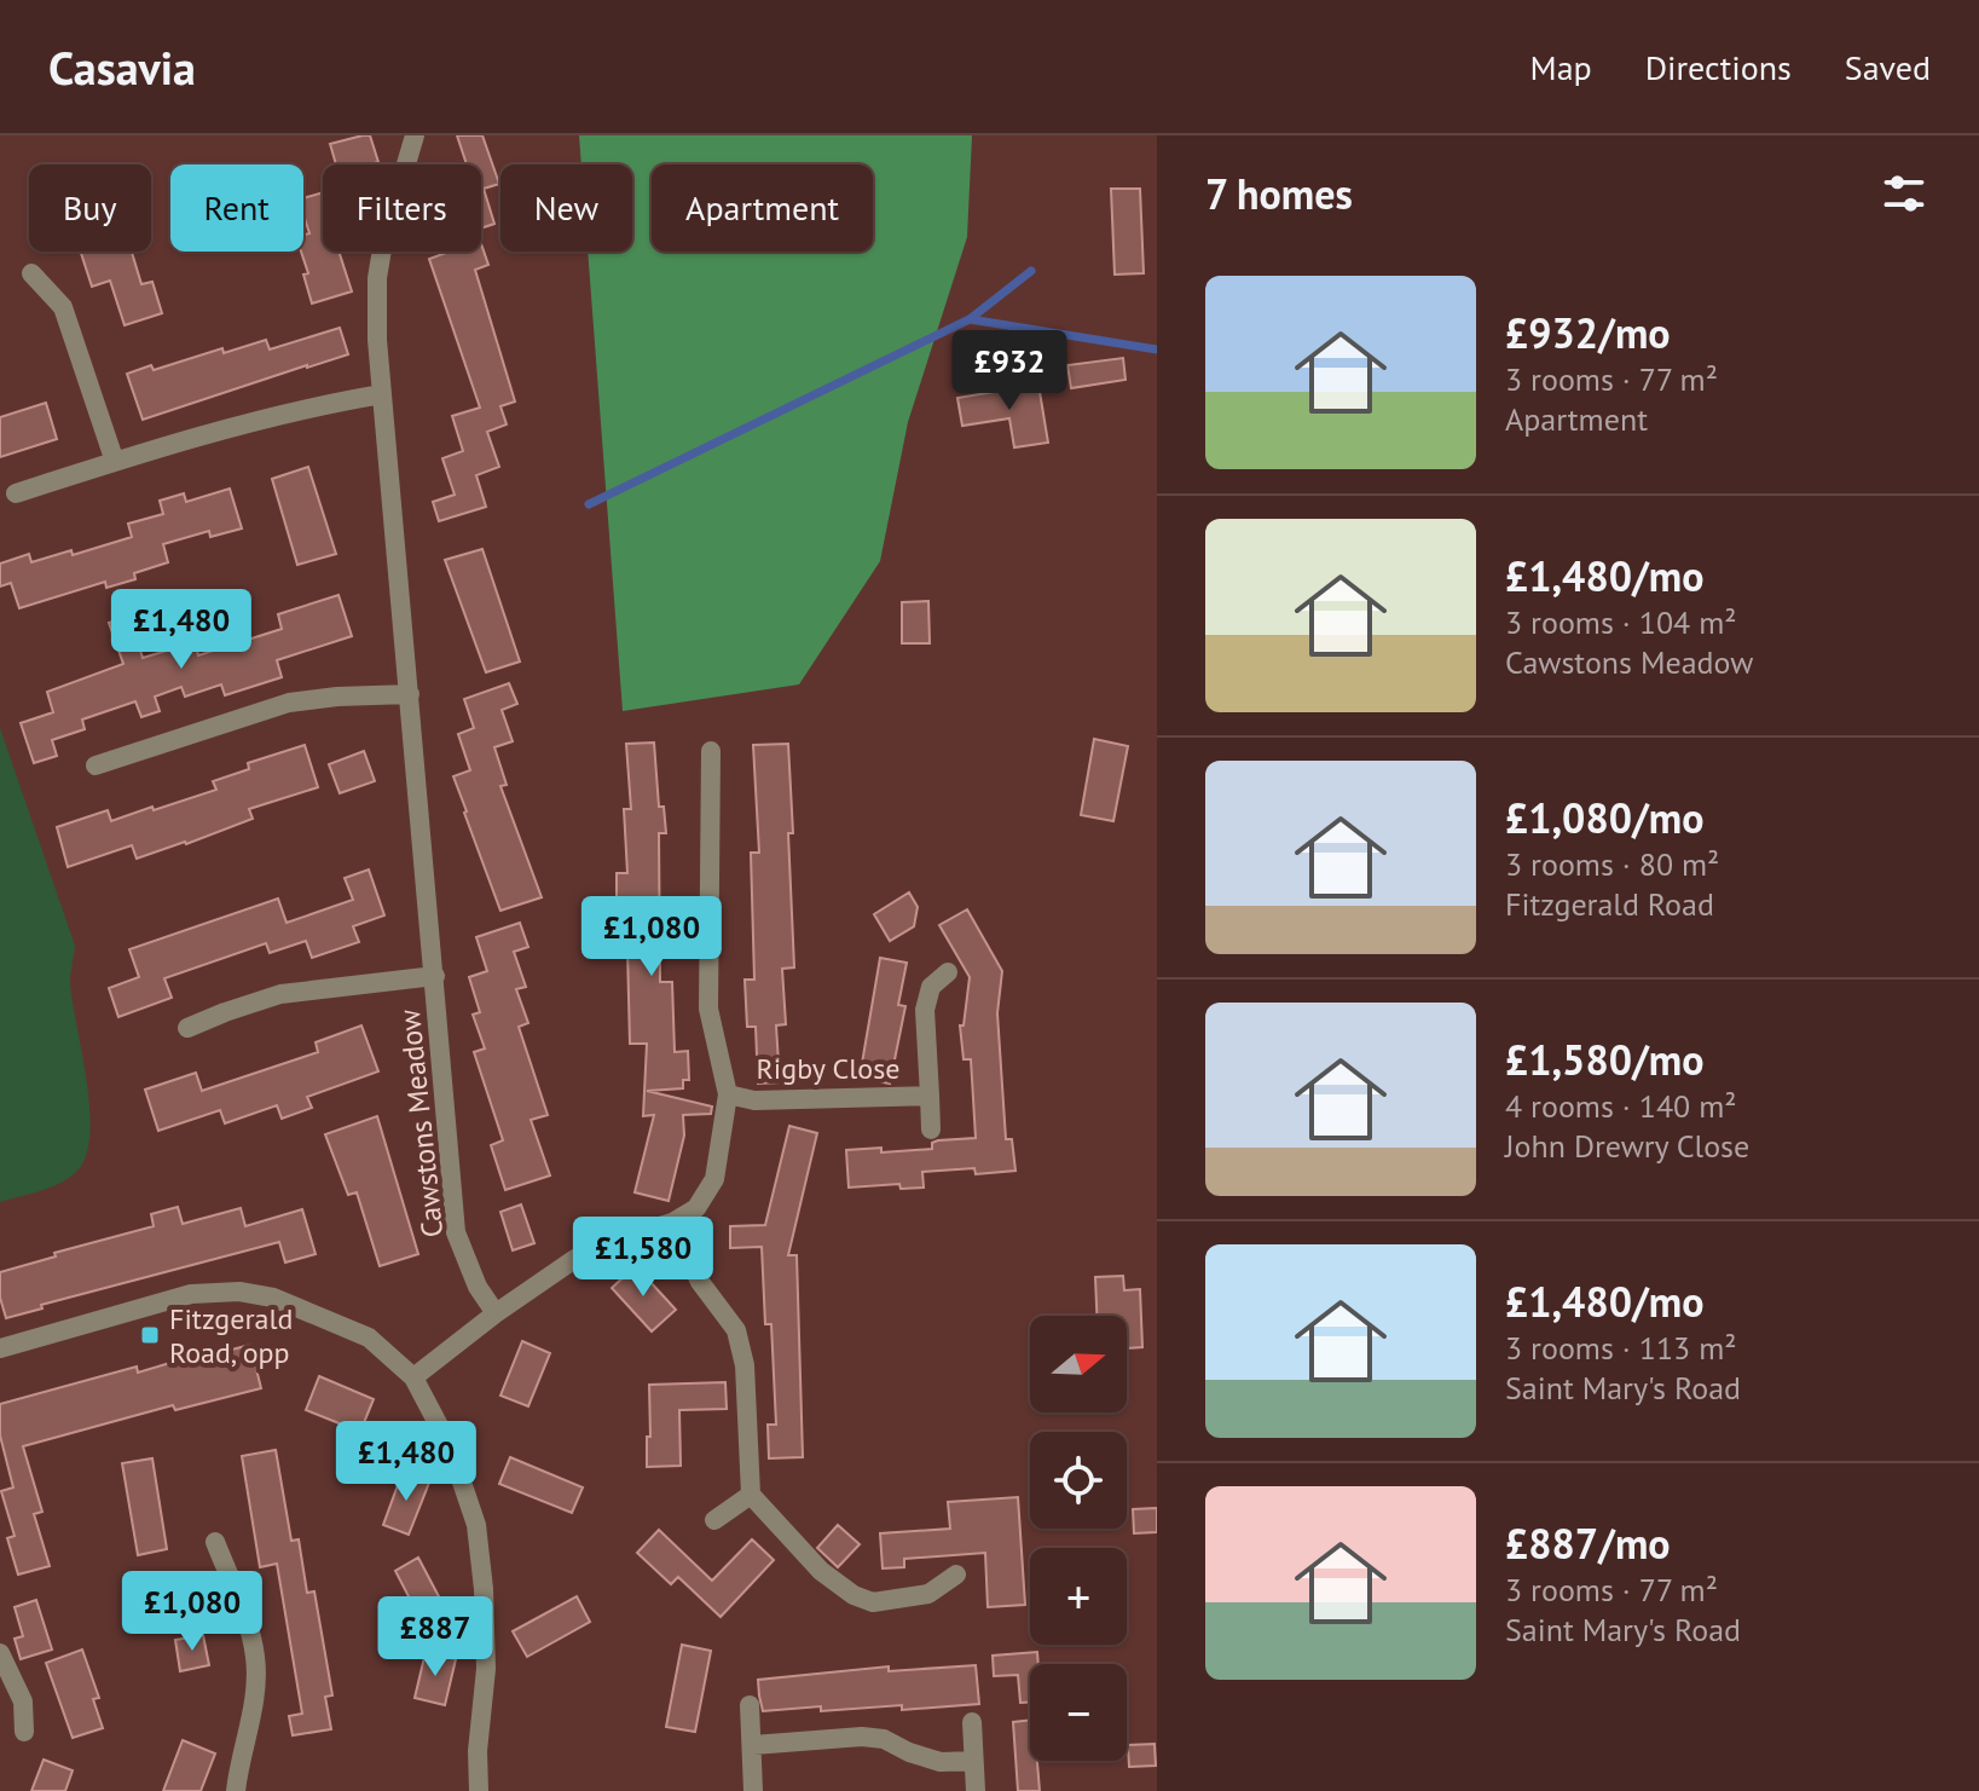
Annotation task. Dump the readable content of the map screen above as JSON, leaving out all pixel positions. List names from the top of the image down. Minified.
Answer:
{"streets":{"street":["Rigby Close","Cawstons Meadow"]},"places":{"transit":["Fitzgerald Road, opp"]},"north":"right","page":{"header":"Casavia","nav":["Map","Directions","Saved"],"heading":"7 homes","chip":["Buy","Rent","Filters","New","Apartment"],"list":[{"name":"£932/mo","note":"3 rooms · 77 m² · Apartment"},{"name":"£1,480/mo","note":"3 rooms · 104 m² · Cawstons Meadow"},{"name":"£1,080/mo","note":"3 rooms · 80 m² · Fitzgerald Road"},{"name":"£1,580/mo","note":"4 rooms · 140 m² · John Drewry Close"},{"name":"£1,480/mo","note":"3 rooms · 113 m² · Saint Mary's Road"},{"name":"£887/mo","note":"3 rooms · 77 m² · Saint Mary's Road"}],"price":["£932","£1,480","£1,080","£1,580","£1,480","£1,080","£887"],"map_buttons":["+","−"]}}
